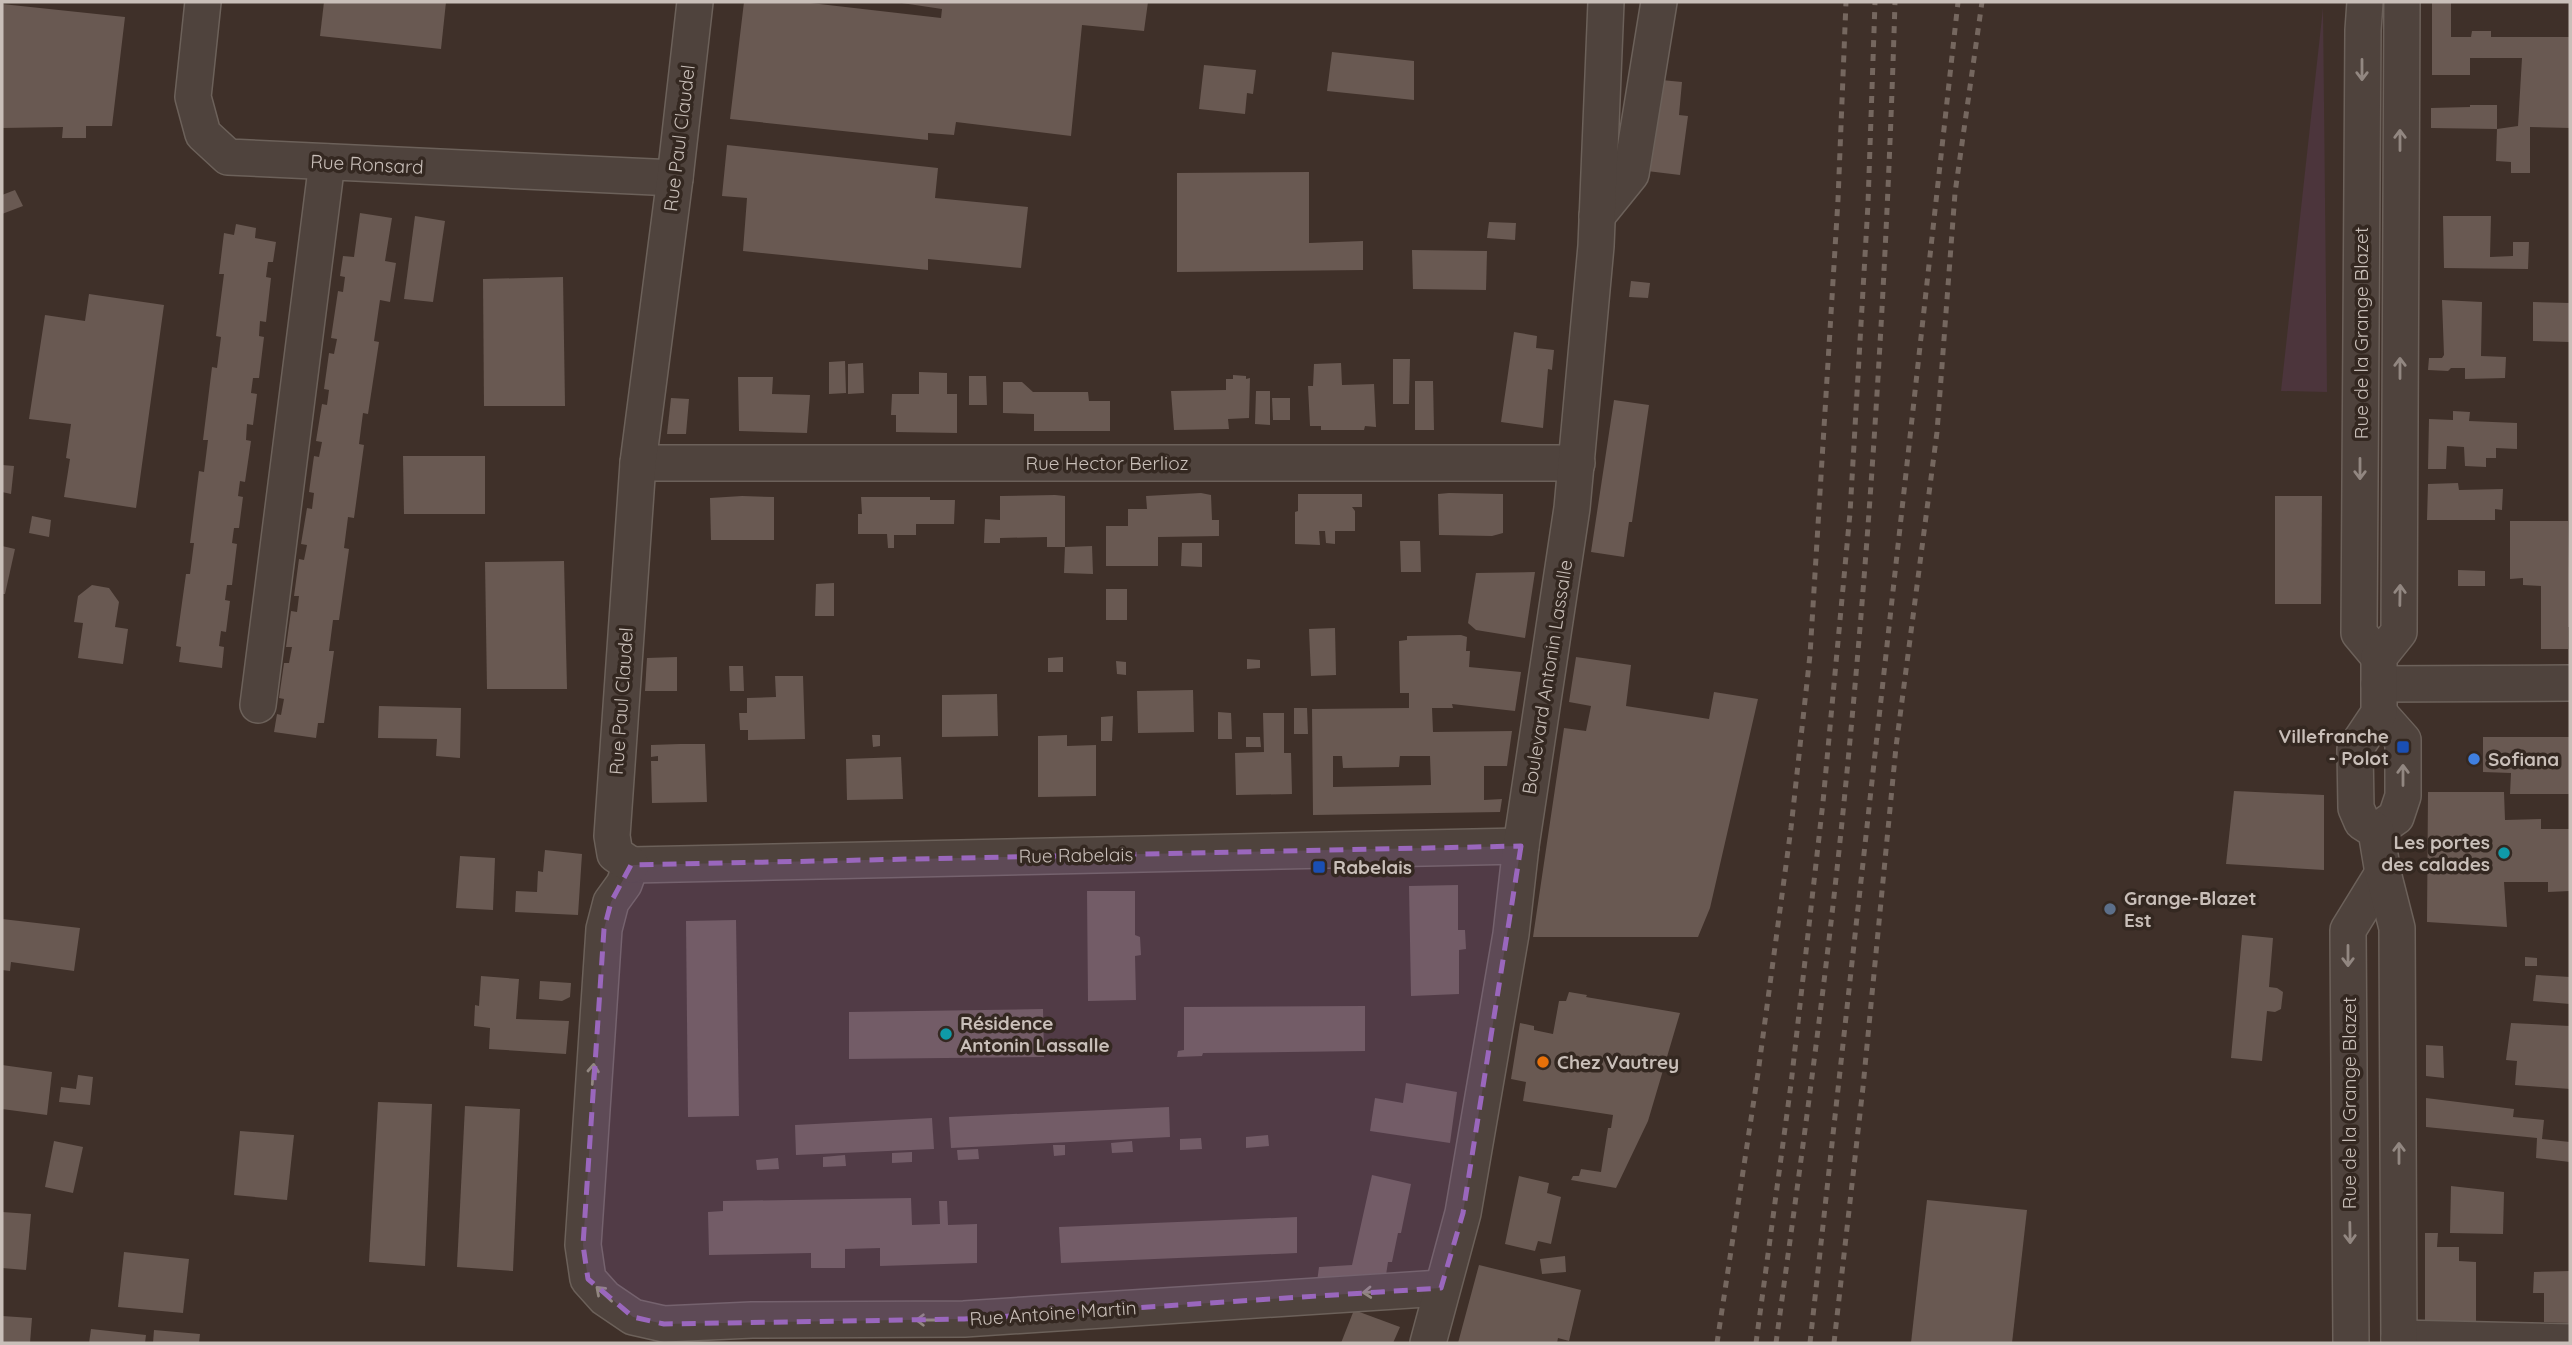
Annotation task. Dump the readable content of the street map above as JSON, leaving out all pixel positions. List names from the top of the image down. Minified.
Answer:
{"streets":{"street":["Rue Paul Claudel","Rue Ronsard","Rue de la Grange Blazet","Rue Hector Berlioz","Boulevard Antonin Lassalle","Rue Rabelais","Rue Antoine Martin"]},"crossings":[["Rue Paul Claudel","Rue Ronsard"],["Rue Paul Claudel","Rue Hector Berlioz"],["Rue Paul Claudel","Rue Rabelais"],["Rue Hector Berlioz","Boulevard Antonin Lassalle"],["Boulevard Antonin Lassalle","Rue Rabelais"],["Boulevard Antonin Lassalle","Rue Antoine Martin"]],"one_way":["Rue Antoine Martin"],"places":{"transit":["Villefranche - Polot","Rabelais"],"other":["Sofiana","Les portes des calades","Grange-Blazet Est","Résidence Antonin Lassalle","Chez Vautrey"]}}
